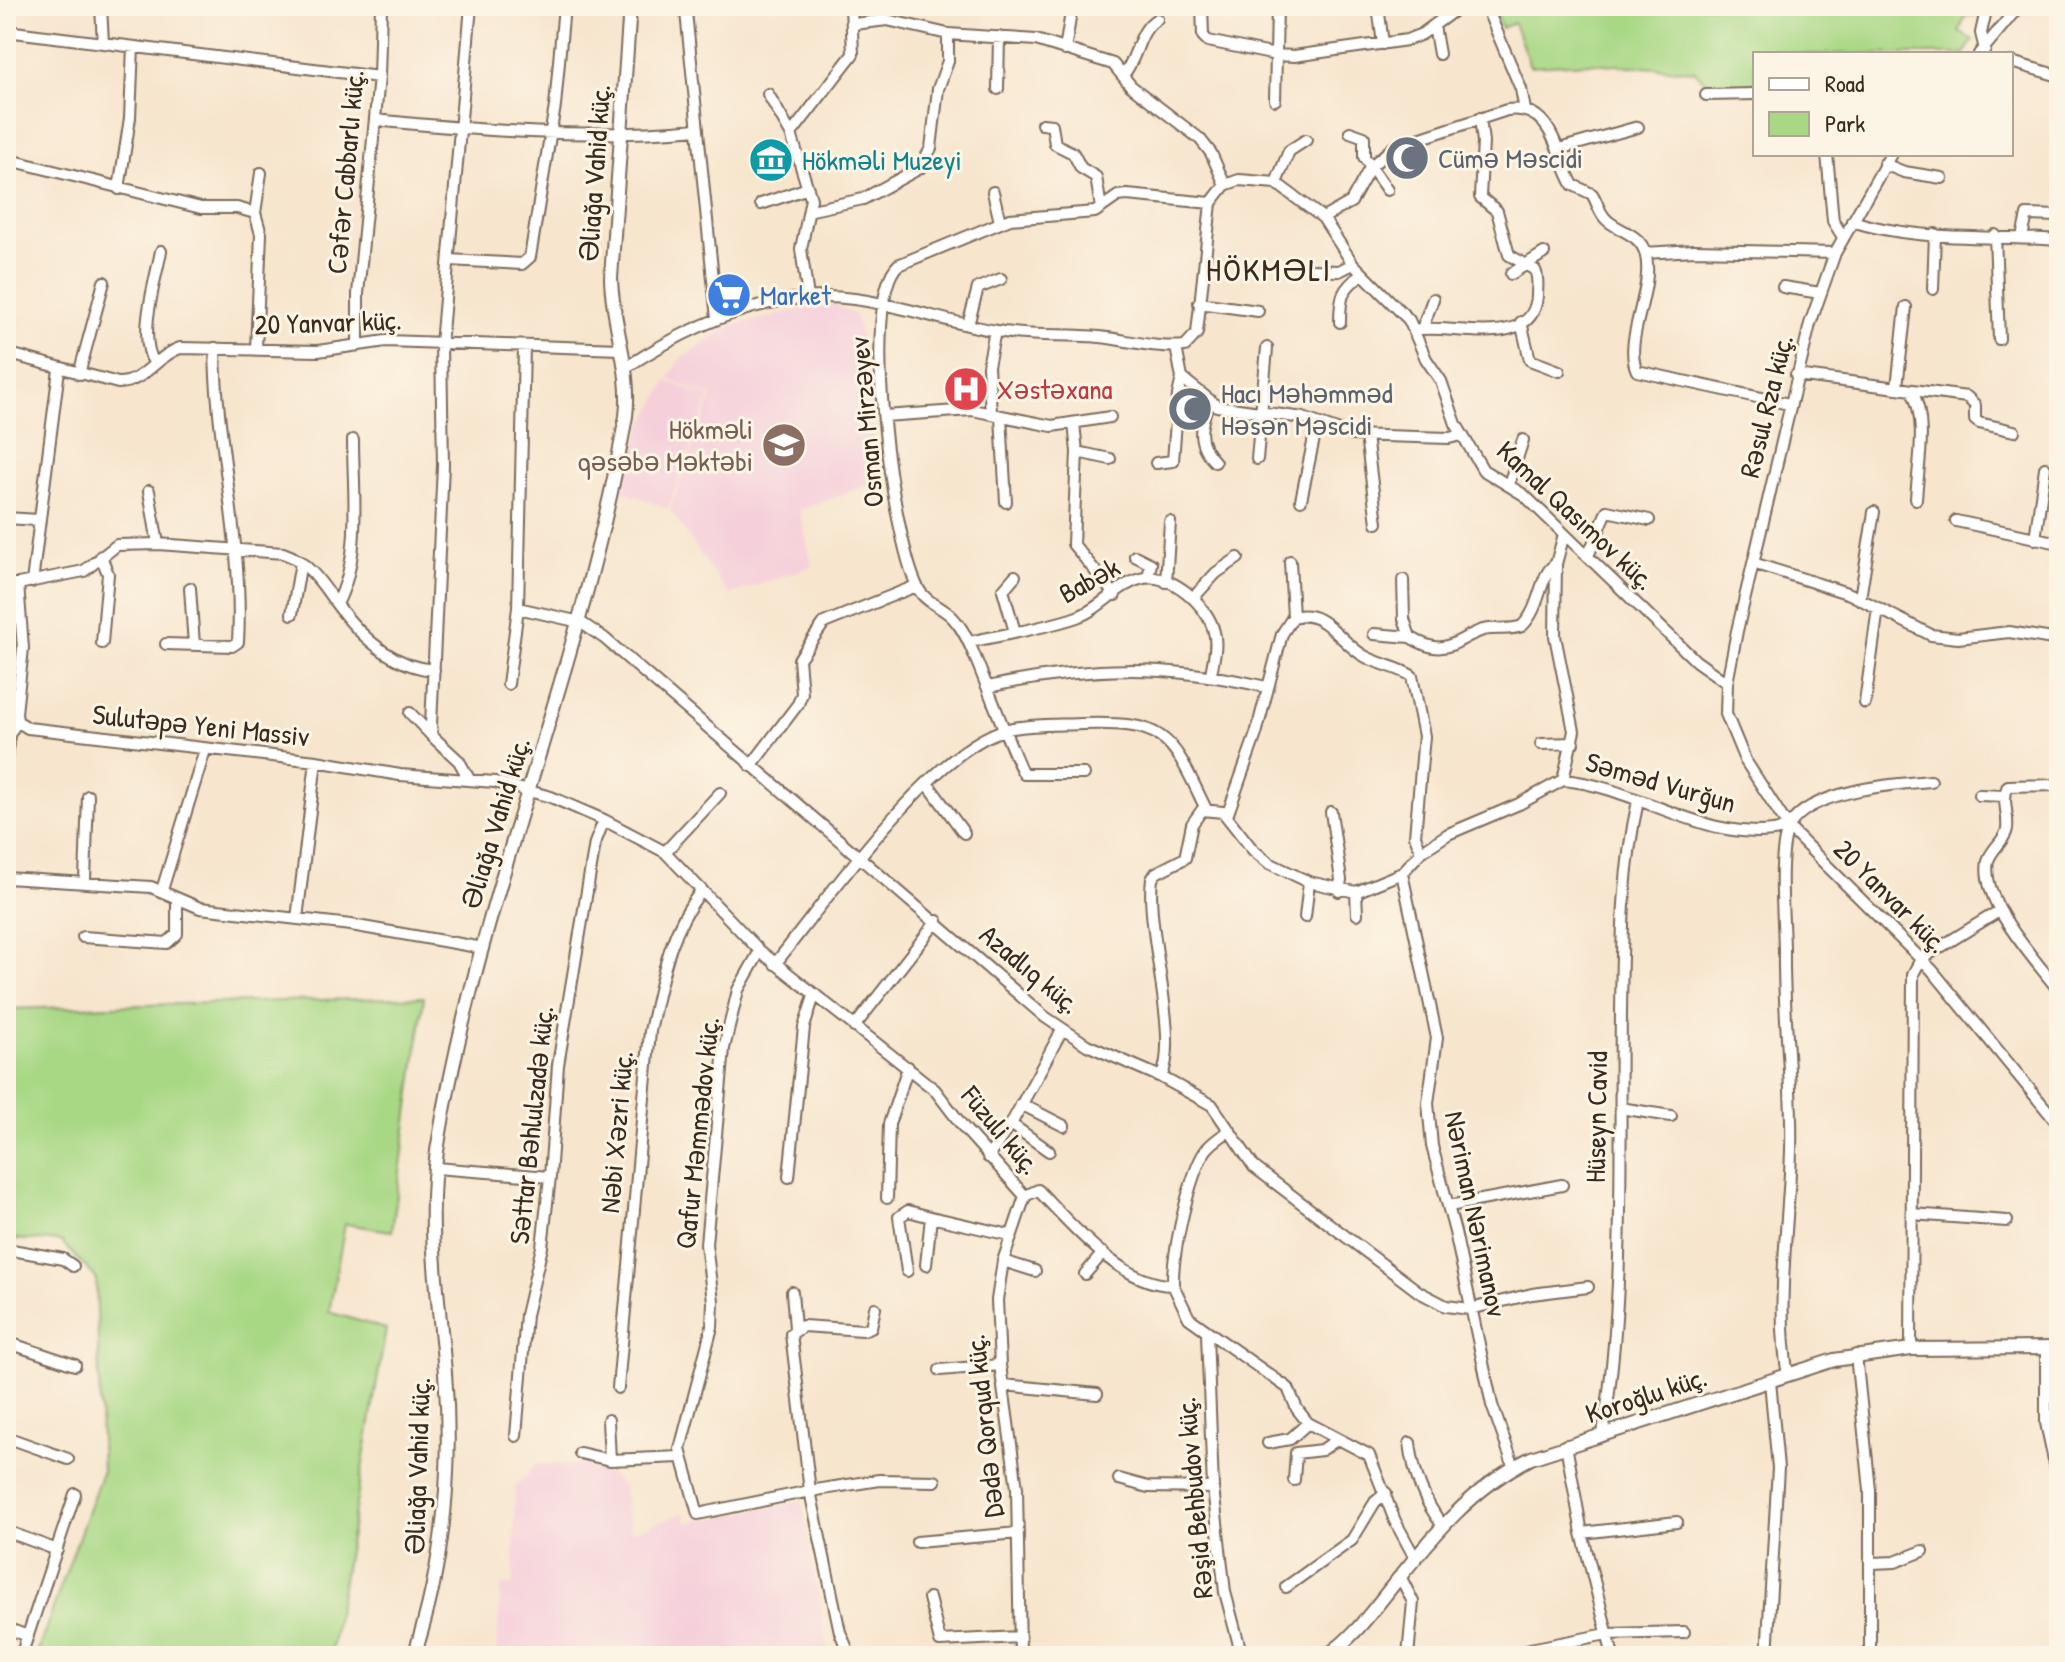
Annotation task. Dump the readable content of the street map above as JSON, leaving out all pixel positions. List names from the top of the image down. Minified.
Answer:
{"streets":{"street":["Cəfər Cabbarlı küç.","Əliağa Vahid küç.","20 Yanvar küç.","Rəsul Rza küç.","Osman Mirzəyev","Kamal Qasımov küç.","Babək","Sulutəpə Yeni Massiv","Səməd Vurğun","Azadlıq küç.","Hüseyn Cavid","Səttar Bəhlulzadə küç.","Füzuli küç.","Nəbi Xəzri küç.","Qafur Məmmədov küç.","Nəriman Nərimanov","Koroğlu küç.","Dədə Qorqud küç.","Rəşid Behbudov küç."]},"crossings":[["Cəfər Cabbarlı küç.","20 Yanvar küç."],["Əliağa Vahid küç.","20 Yanvar küç."],["Əliağa Vahid küç.","Sulutəpə Yeni Massiv"],["Əliağa Vahid küç.","Azadlıq küç."],["Əliağa Vahid küç.","Füzuli küç."],["20 Yanvar küç.","Rəsul Rza küç."],["20 Yanvar küç.","Kamal Qasımov küç."],["20 Yanvar küç.","Səməd Vurğun"],["Rəsul Rza küç.","Kamal Qasımov küç."],["Sulutəpə Yeni Massiv","Füzuli küç."],["Səməd Vurğun","Hüseyn Cavid"],["Səməd Vurğun","Nəriman Nərimanov"],["Azadlıq küç.","Nəriman Nərimanov"],["Hüseyn Cavid","Koroğlu küç."],["Səttar Bəhlulzadə küç.","Füzuli küç."],["Füzuli küç.","Nəbi Xəzri küç."],["Füzuli küç.","Qafur Məmmədov küç."],["Füzuli küç.","Dədə Qorqud küç."],["Nəriman Nərimanov","Koroğlu küç."]],"districts":["HÖKMƏLI"],"places":{"mosque":["Cümə Məscidi","Hacı Məhəmməd Həsən Məscidi"],"museum":["Hökməli Muzeyi"],"supermarket":["Market"],"hospital":["Xəstəxana"],"school or university":["Hökməli qəsəbə Məktəbi"]},"legend":["Road","Park"]}
